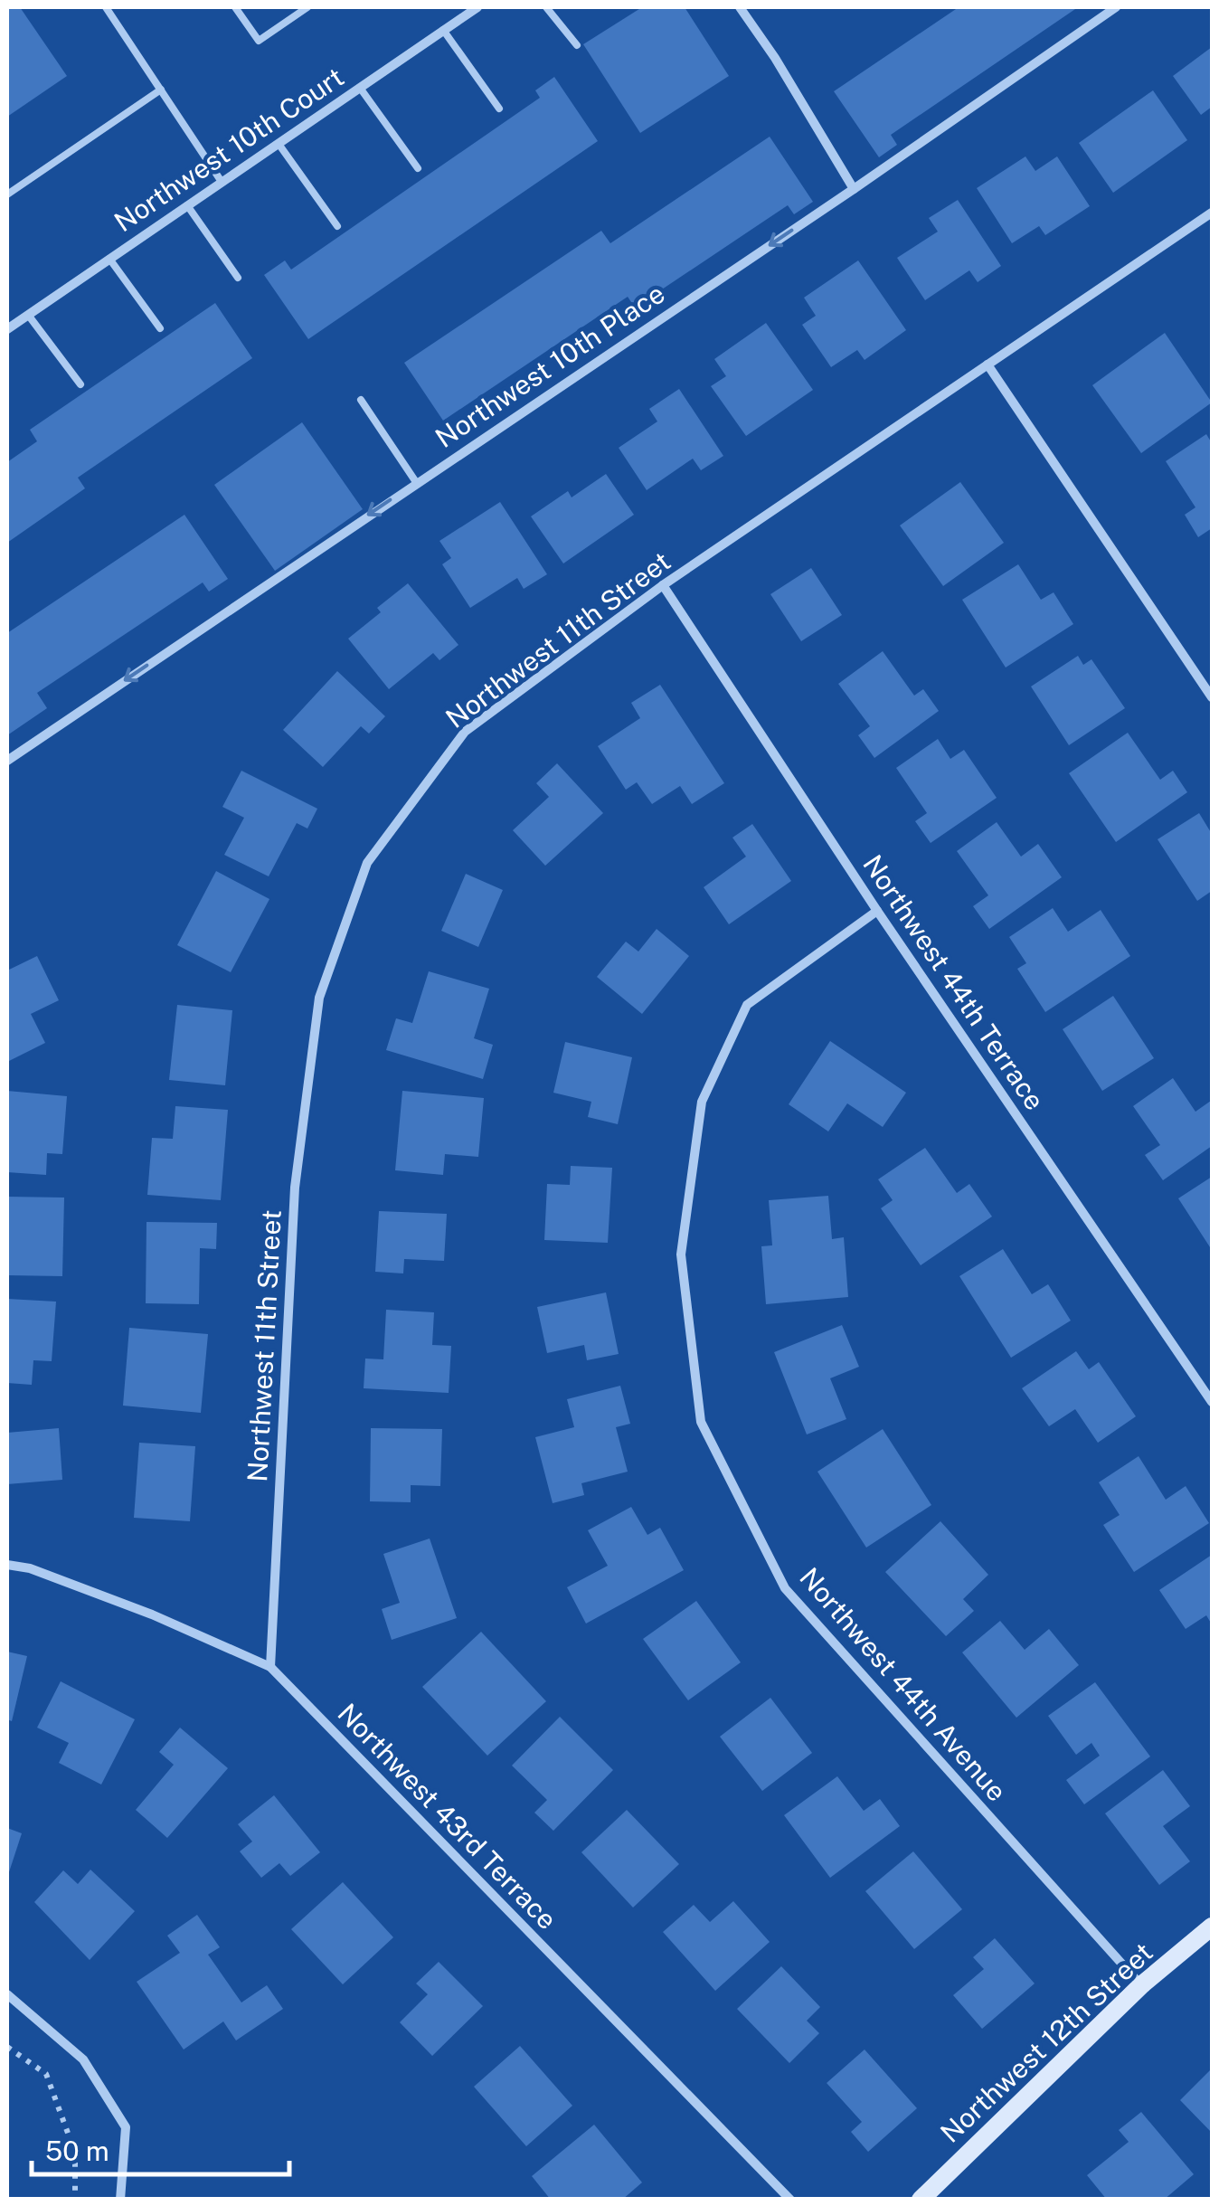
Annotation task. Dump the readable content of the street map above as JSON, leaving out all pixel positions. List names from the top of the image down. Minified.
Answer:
{"streets":{"street":["Northwest 10th Court","Northwest 10th Place","Northwest 11th Street","Northwest 44th Terrace","Northwest 44th Avenue","Northwest 43rd Terrace","Northwest 12th Street"]},"crossings":[["Northwest 11th Street","Northwest 44th Terrace"],["Northwest 11th Street","Northwest 43rd Terrace"],["Northwest 44th Terrace","Northwest 44th Avenue"],["Northwest 44th Avenue","Northwest 12th Street"]],"one_way":["Northwest 10th Place"],"scale_bar":"50 m"}
